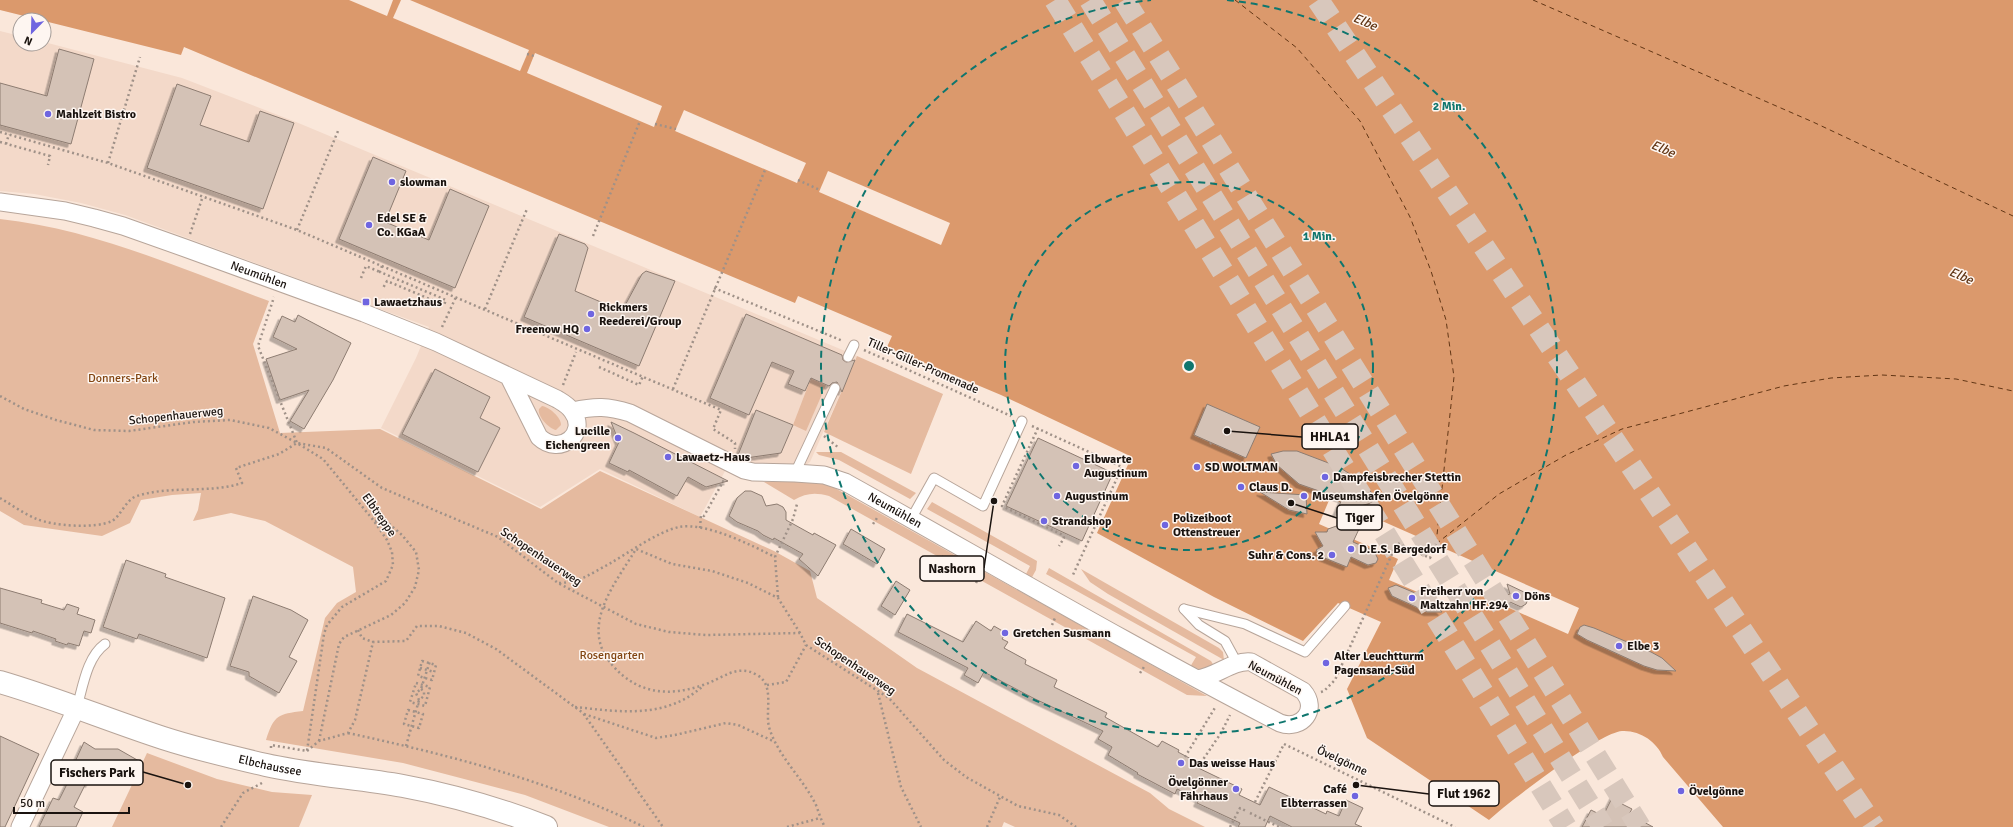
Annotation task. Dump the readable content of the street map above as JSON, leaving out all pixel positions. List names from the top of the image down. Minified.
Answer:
{"streets":{"main road":["Elbchaussee"],"street":["Neumühlen"],"path":["Tiller-Giller-Promenade","Schopenhauerweg","Elbtreppe","Övelgönne"]},"crossings":[["Schopenhauerweg","Elbtreppe"]],"water":["Elbe"],"parks":["Donners-Park","Rosengarten"],"places":{"other":["Mahlzeit Bistro","slowman","Edel SE & Co. KGaA","Rickmers Reederei/Group","Freenow HQ","HHLA1","Lucille Eichengreen","Lawaetz-Haus","Elbwarte Augustinum","SD WOLTMAN","Dampfeisbrecher Stettin","Claus D.","Augustinum","Museumshafen Övelgönne","Nashorn","Tiger","Strandshop","Polizeiboot Ottenstreuer","D.E.S. Bergedorf","Suhr & Cons. 2","Döns","Freiherr von Maltzahn HF.294","Gretchen Susmann","Elbe 3","Alter Leuchtturm Pagensand-Süd","Das weisse Haus","Fischers Park","Flut 1962","Övelgönner Fährhaus","Övelgönne","Café Elbterrassen"],"transit":["Lawaetzhaus"]},"scale_bar":"50 m","north":"bottom left","rings":["2 Min.","1 Min."]}
